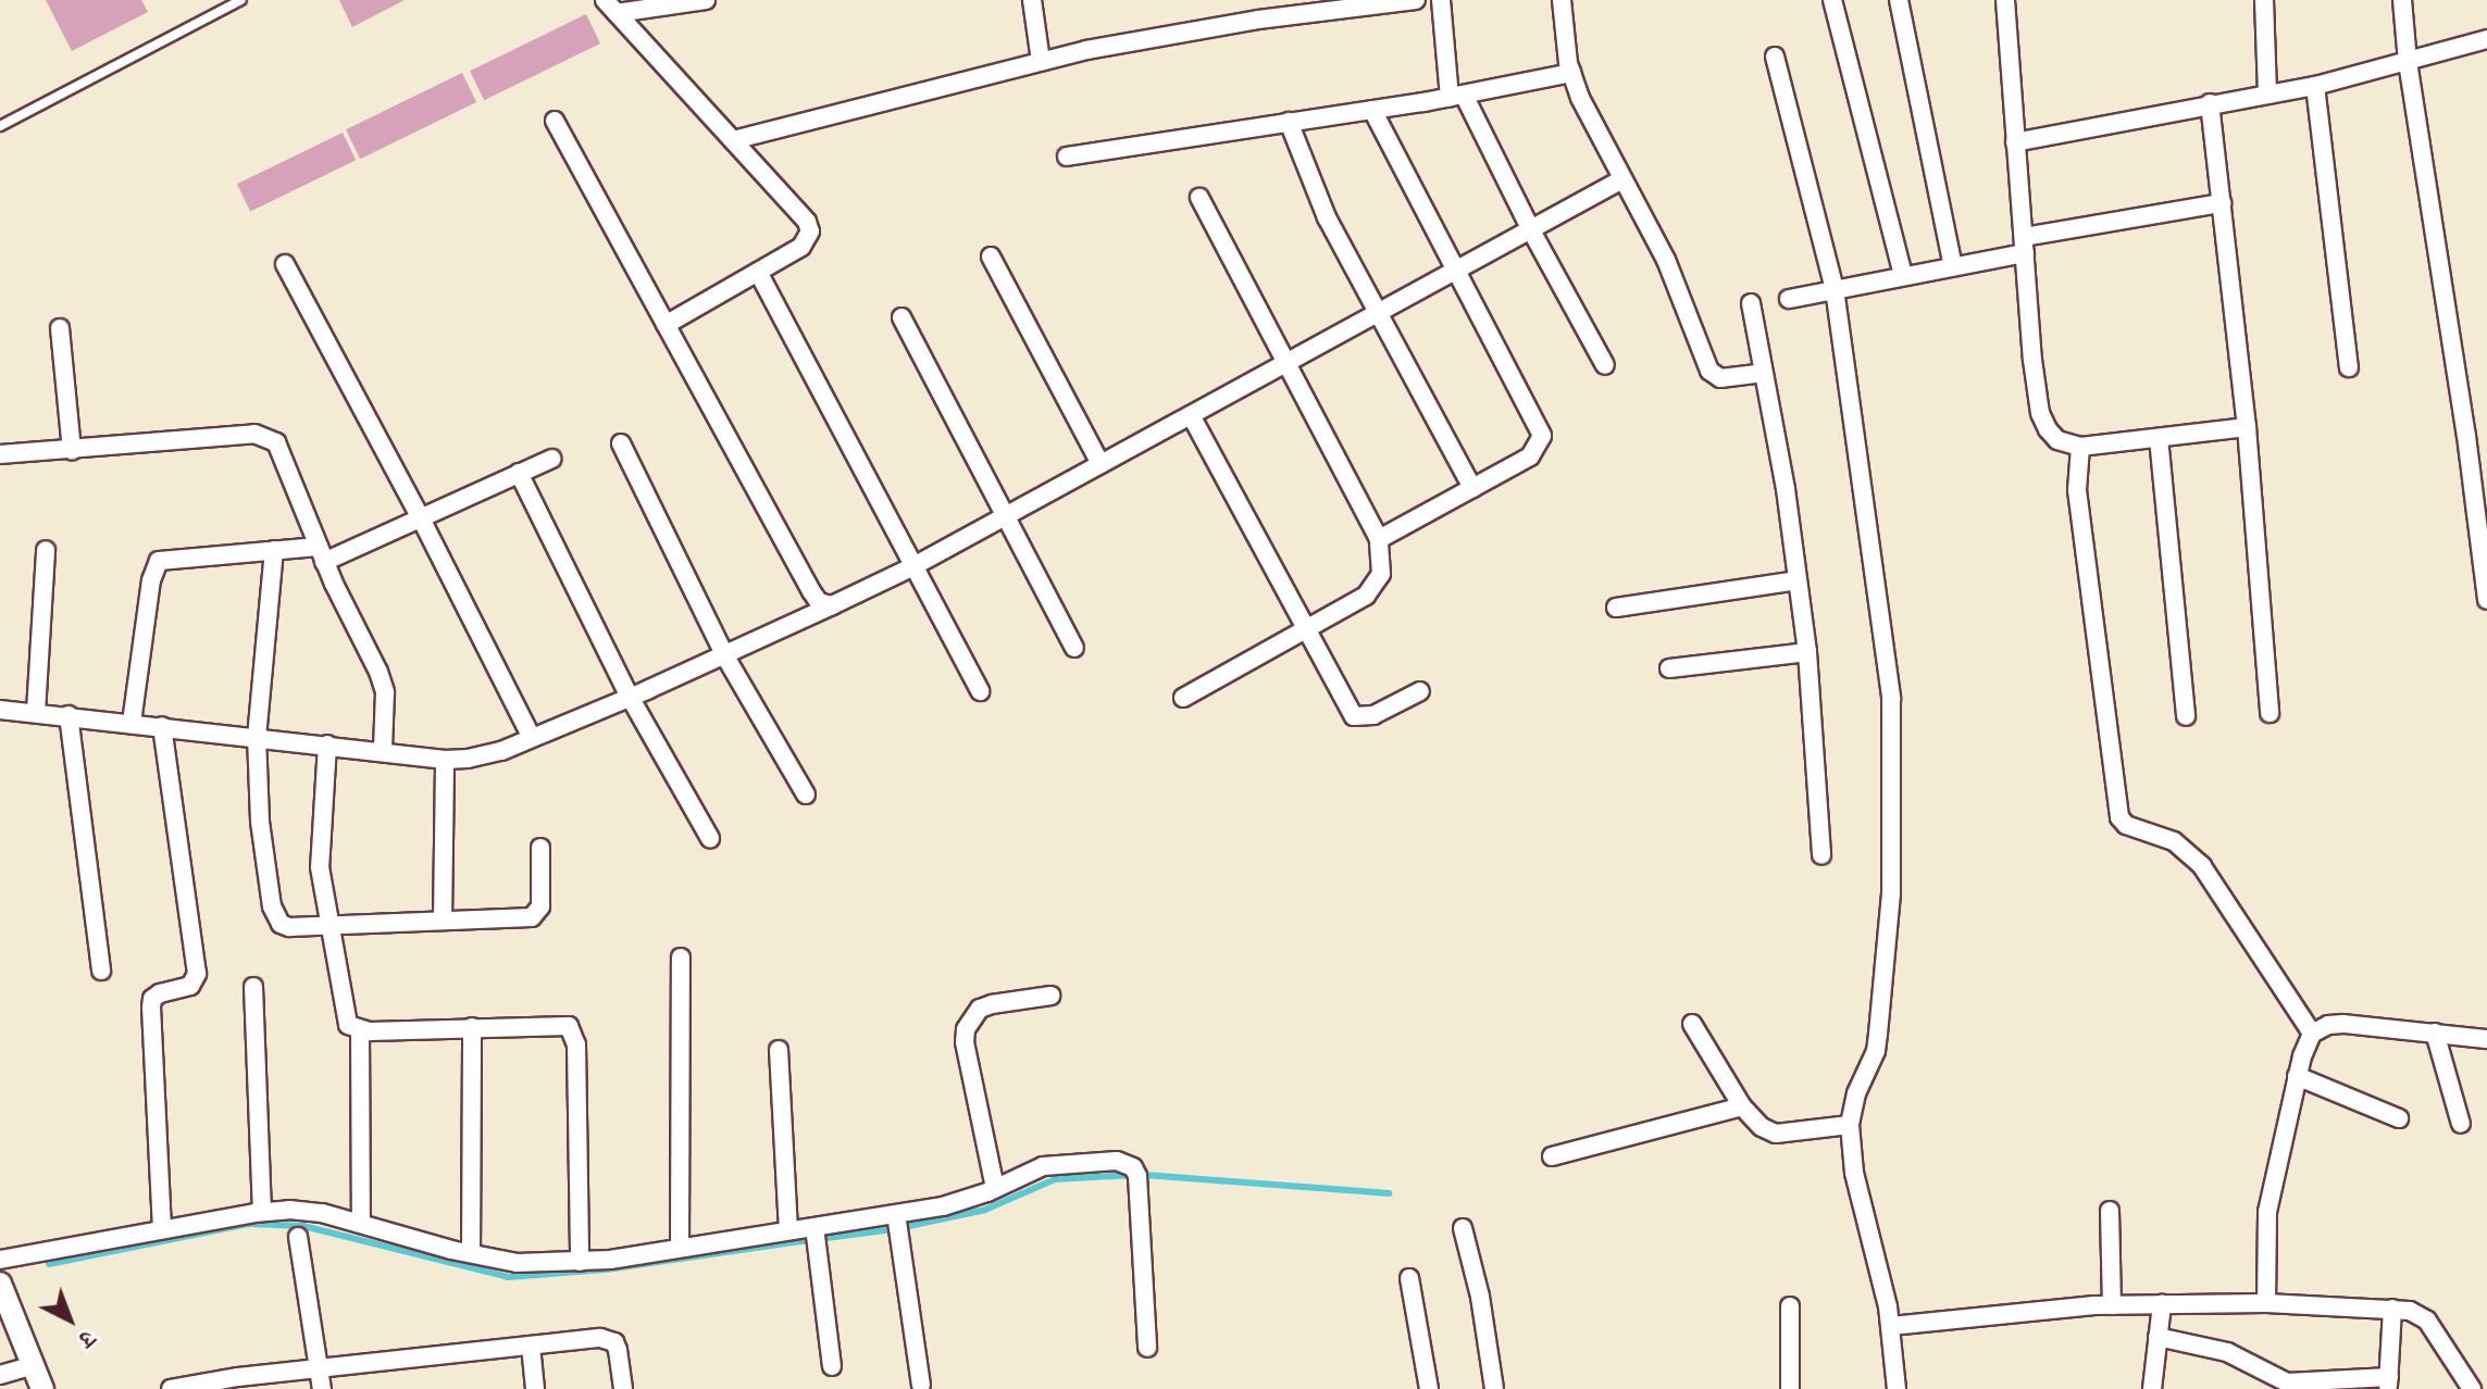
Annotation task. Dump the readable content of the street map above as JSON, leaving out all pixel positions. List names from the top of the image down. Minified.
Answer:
{"north":"bottom right"}
